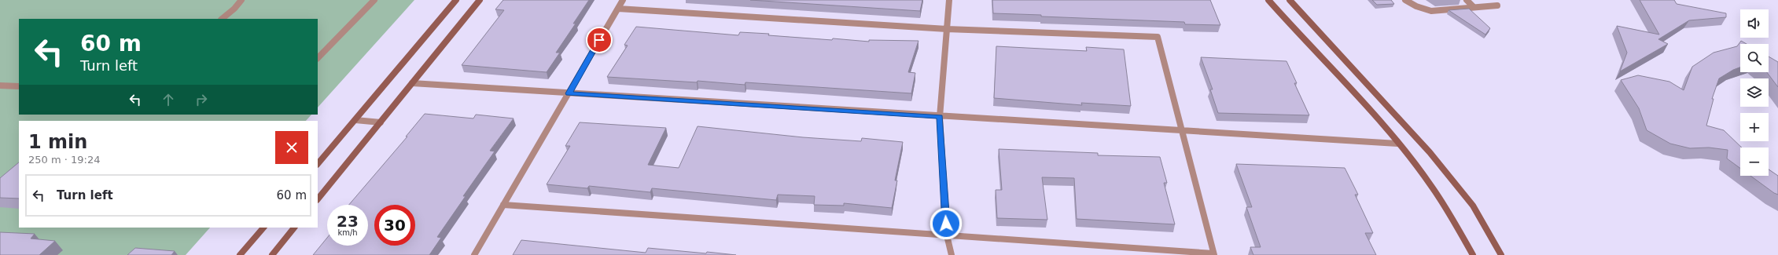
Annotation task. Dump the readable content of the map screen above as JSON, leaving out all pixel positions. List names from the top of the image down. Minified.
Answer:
{"page":{"map_buttons":["+","−"],"turn":["60 m","Turn left"],"heading":["1 min","250 m · 19:24"],"list":[{"name":"Turn left","value":"60 m"}],"speed":"23 km/h","limit":"30"}}
